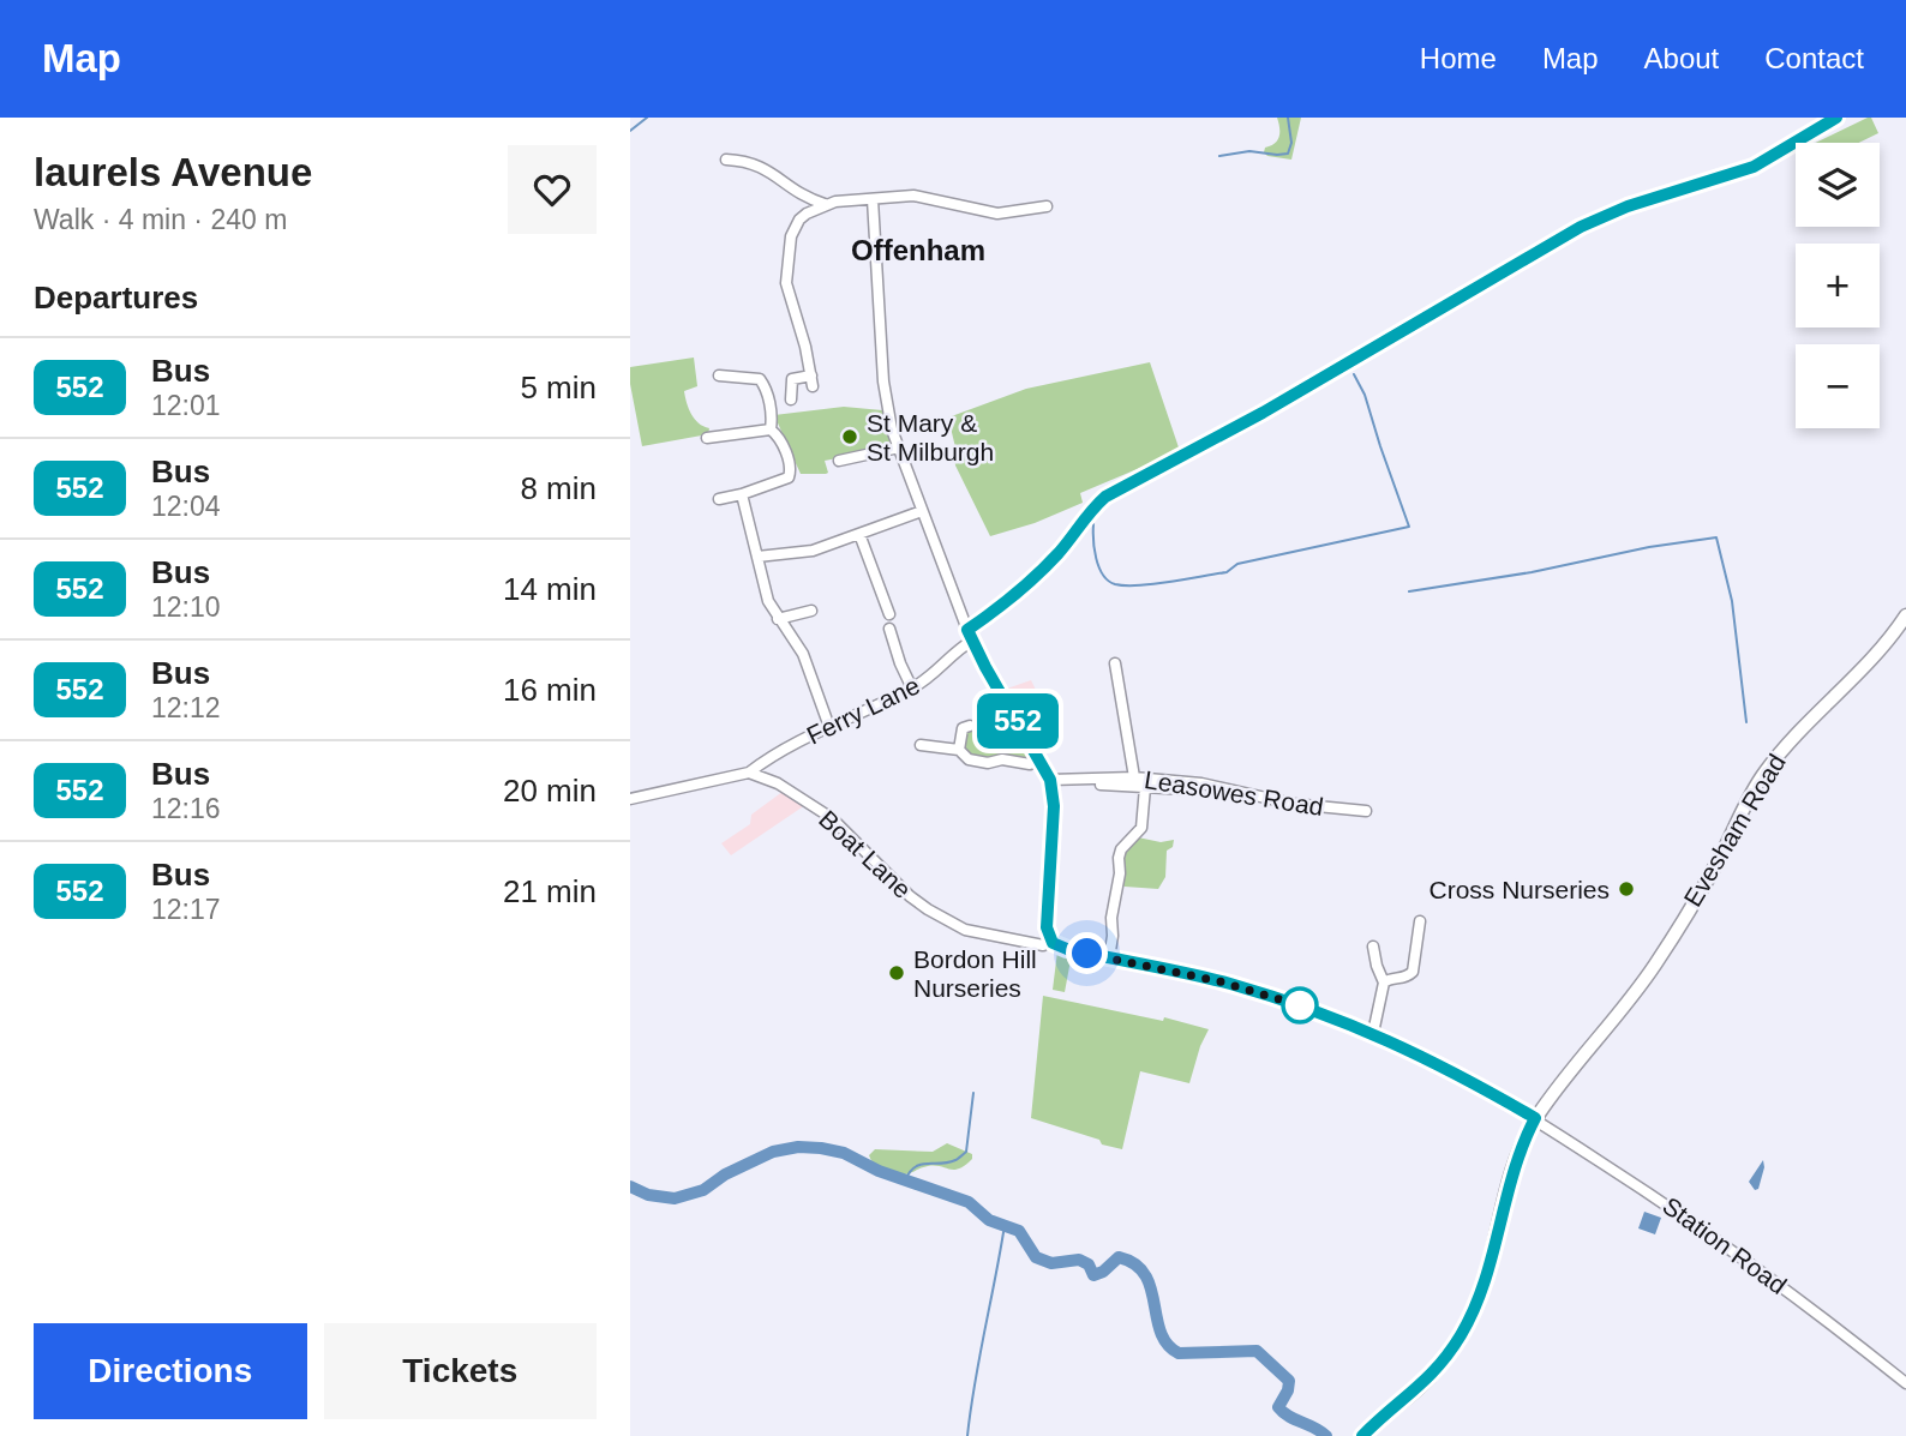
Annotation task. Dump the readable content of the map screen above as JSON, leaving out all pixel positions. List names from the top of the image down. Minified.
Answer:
{"streets":{"main road":["Evesham Road"],"street":["Ferry Lane","Leasowes Road","Boat Lane","Station Road"]},"crossings":[["Ferry Lane","Boat Lane"],["Evesham Road","Station Road"],["Boat Lane","Station Road"]],"districts":["Offenham"],"places":["St Mary & St Milburgh","Cross Nurseries","Bordon Hill Nurseries"],"lines":["bus line 552"],"page":{"header":"Map","nav":["Home","Map","About","Contact"],"heading":[["laurels Avenue","Walk · 4 min · 240 m"],"Departures"],"on_map":"552","map_buttons":["+","−"],"list":[{"mark":"552","name":"Bus","note":"12:01","value":"5 min"},{"mark":"552","name":"Bus","note":"12:04","value":"8 min"},{"mark":"552","name":"Bus","note":"12:10","value":"14 min"},{"mark":"552","name":"Bus","note":"12:12","value":"16 min"},{"mark":"552","name":"Bus","note":"12:16","value":"20 min"},{"mark":"552","name":"Bus","note":"12:17","value":"21 min"}],"buttons":["Directions","Tickets"]}}
